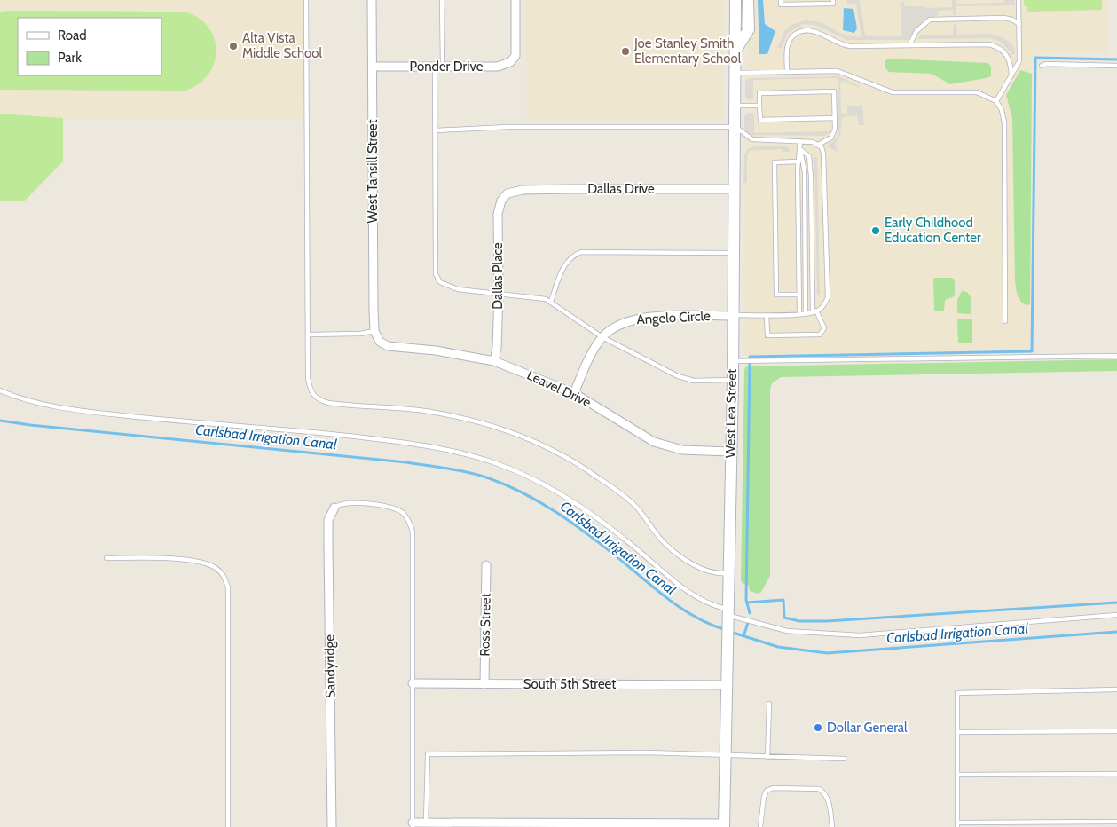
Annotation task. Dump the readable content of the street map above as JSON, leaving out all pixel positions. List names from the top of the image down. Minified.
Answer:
{"streets":{"main road":["West Lea Street"],"street":["Ponder Drive","West Tansill Street","Dallas Drive","Dallas Place","Angelo Circle","Leavel Drive","Ross Street","Sandyridge","South 5th Street"]},"crossings":[["Ponder Drive","West Tansill Street"],["West Tansill Street","Leavel Drive"],["Dallas Drive","Dallas Place"],["Dallas Drive","West Lea Street"],["Dallas Place","Leavel Drive"],["Angelo Circle","Leavel Drive"],["Angelo Circle","West Lea Street"],["Leavel Drive","West Lea Street"],["West Lea Street","South 5th Street"],["Ross Street","South 5th Street"]],"water":["Carlsbad Irrigation Canal"],"places":["Alta Vista Middle School","Joe Stanley Smith Elementary School","Early Childhood Education Center","Dollar General"],"legend":["Road","Park"]}
